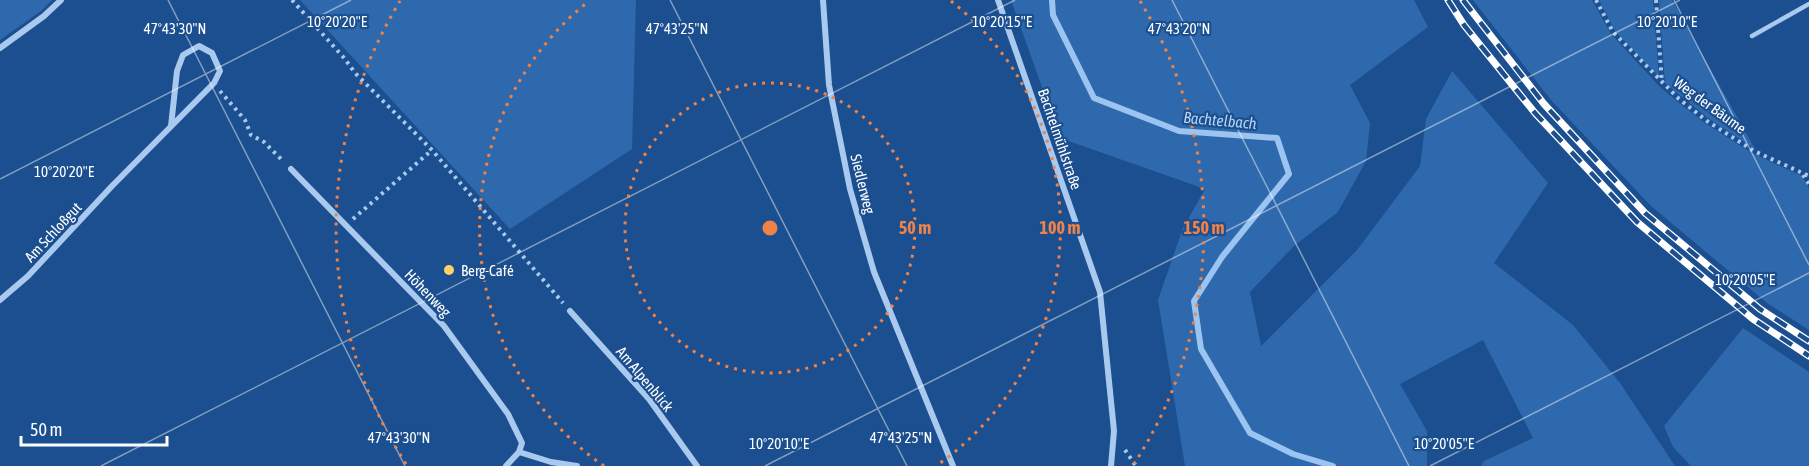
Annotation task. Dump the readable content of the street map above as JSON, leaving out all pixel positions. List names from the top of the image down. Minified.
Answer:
{"streets":{"street":["Bachtelmühlstraße","Siedlerweg","Am Schloßgut","Höhenweg","Am Alpenblick"],"path":["Weg der Bäume"]},"water":["Bachtelbach"],"places":["Berg-Café"],"scale_bar":"50 m","coordinates":["10°20'15\"E","10°20'10\"E","10°20'20\"E","47°43'30\"N","47°43'25\"N","47°43'20\"N","10°20'05\"E"],"rings":["50 m","100 m","150 m"]}
